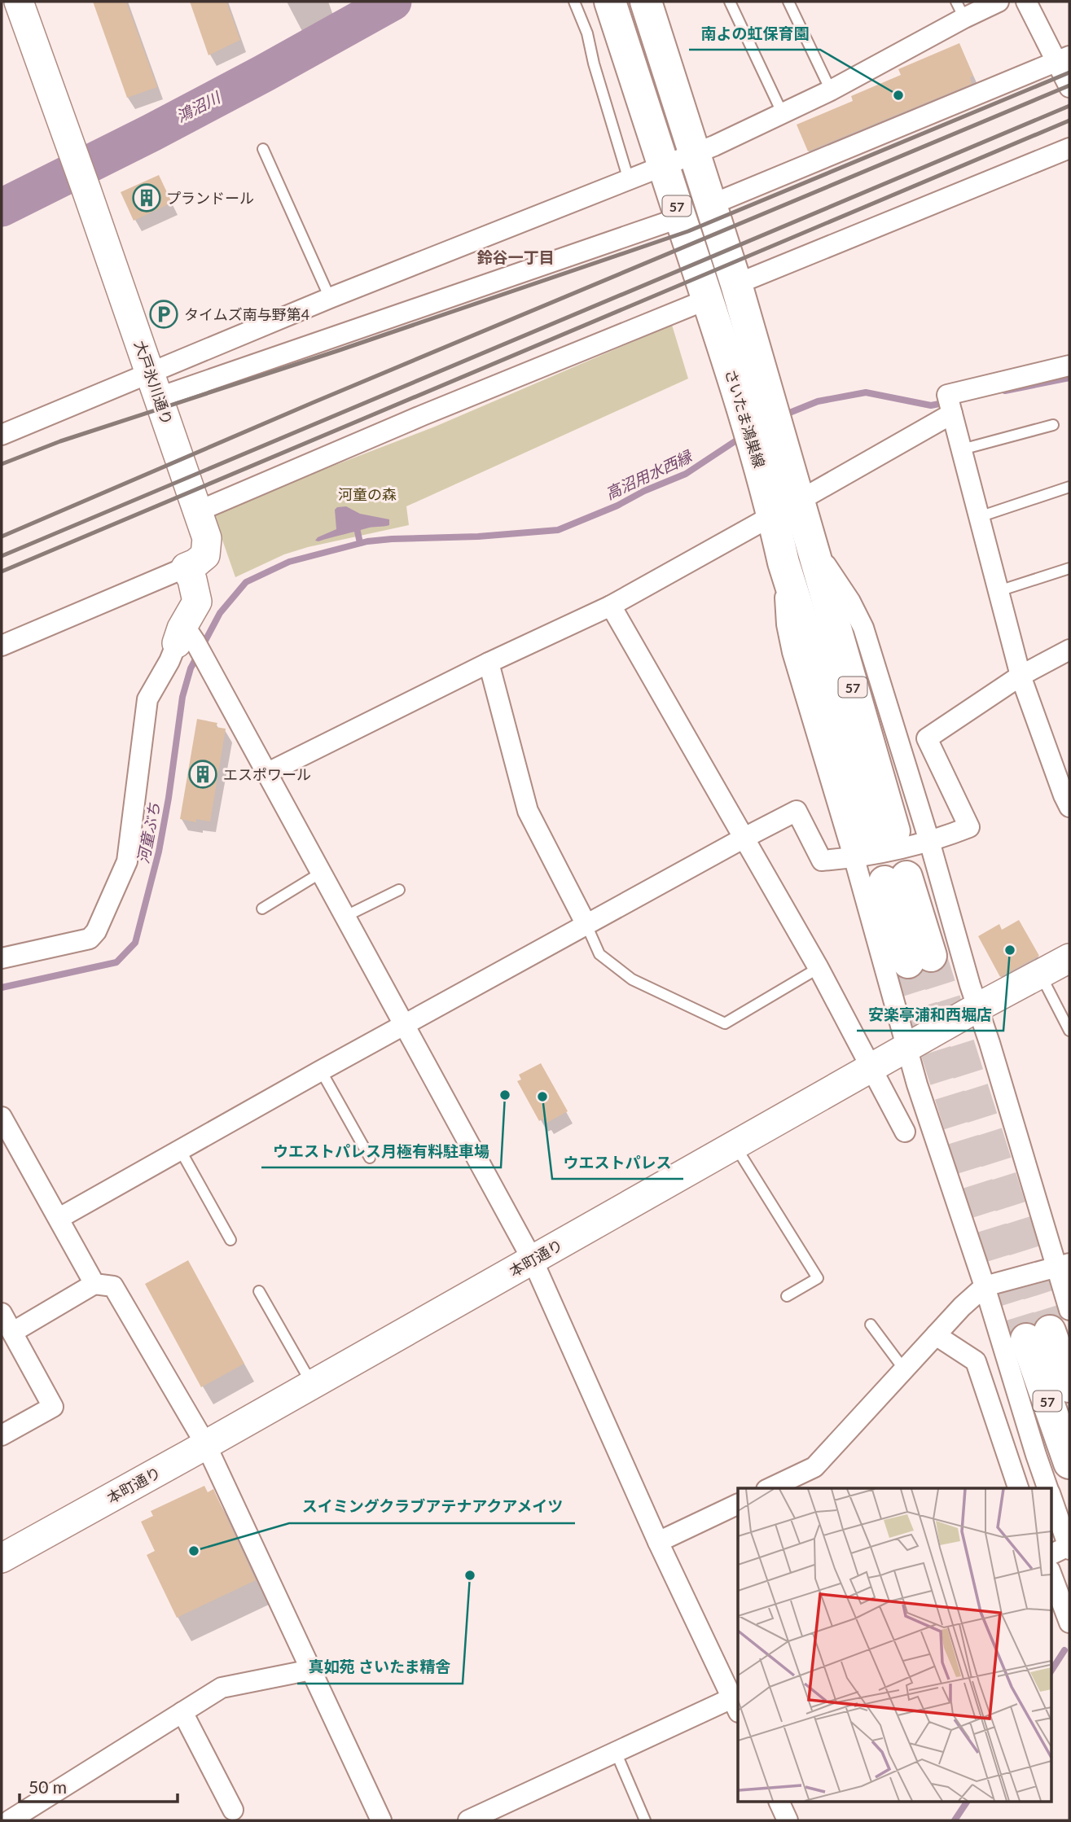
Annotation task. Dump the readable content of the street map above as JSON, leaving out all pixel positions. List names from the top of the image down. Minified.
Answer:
{"streets":{"main road":["57","大戸氷川通り","さいたま鴻巣線","本町通り"]},"districts":["鈴谷一丁目"],"water":["鴻沼川","高沼用水西縁","河童ぶち"],"parks":["河童の森"],"places":{"other":["南よの虹保育園","安楽亭浦和西堀店","ウエストパレス月極有料駐車場","ウエストパレス","スイミングクラブアテナアクアメイツ","真如苑 さいたま精舎"],"building":["プランドール","エスポワール"],"parking":["タイムズ南与野第4"]},"scale_bar":"50 m"}
